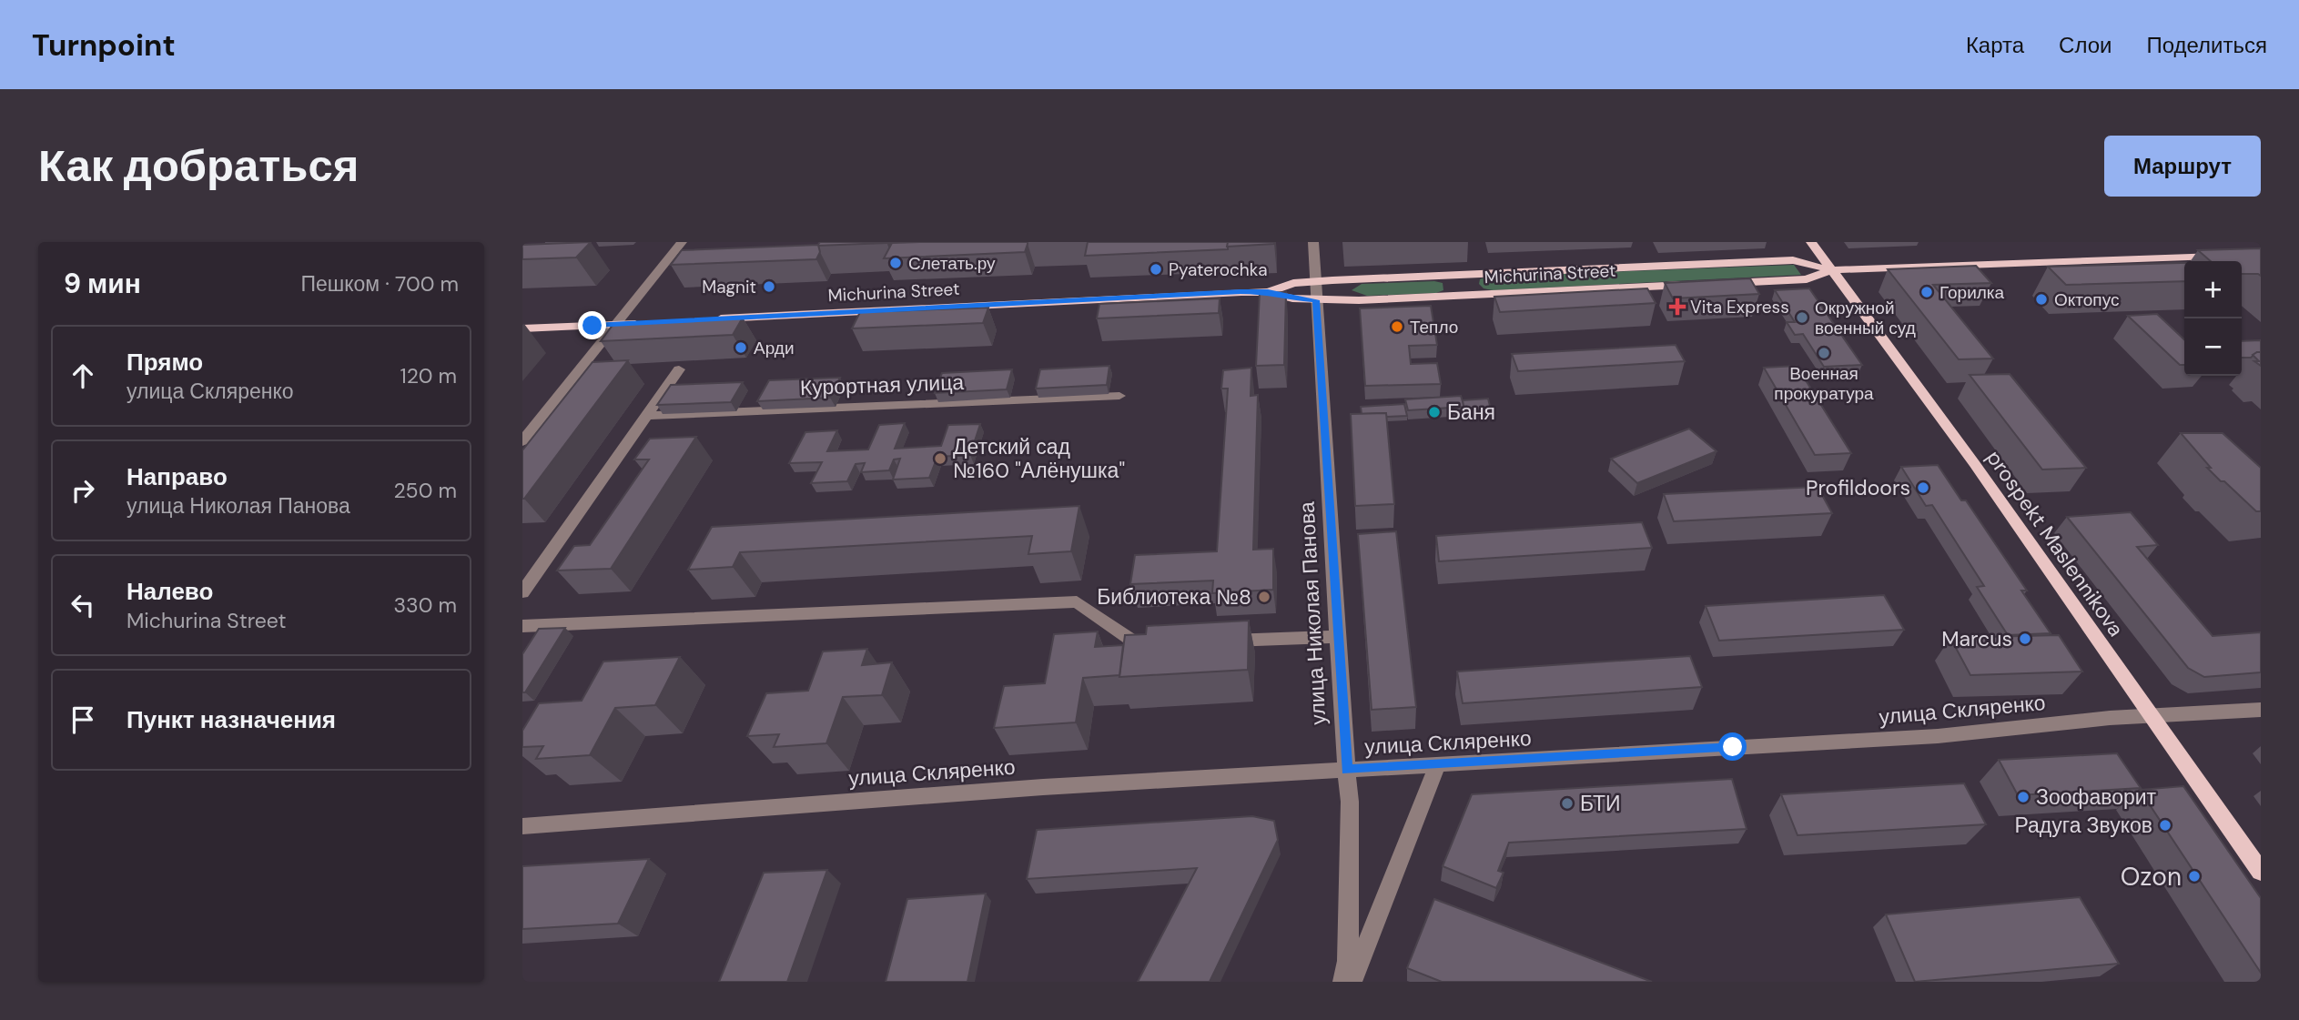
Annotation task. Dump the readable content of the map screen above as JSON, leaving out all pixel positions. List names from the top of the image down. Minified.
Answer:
{"streets":{"main road":["Michurina Street","prospekt Maslennikova"],"street":["Курортная улица","улица Николая Панова","улица Скляренко"]},"crossings":[["Michurina Street","prospekt Maslennikova"],["Michurina Street","улица Николая Панова"],["prospekt Maslennikova","улица Скляренко"],["улица Николая Панова","улица Скляренко"]],"places":{"other":["Слетать.ру","Pyaterochka","Magnit","Горилка","Октопус","Окружной военный суд","Тепло","Арди","Военная прокуратура","Баня","Детский сад №160 \"Алёнушка\"","Profildoors","Библиотека №8","Marcus","Зоофаворит","БТИ","Радуга Звуков","Ozon"],"health":["Vita Express"]},"page":{"header":"Turnpoint","nav":["Карта","Слои","Поделиться"],"buttons":"Маршрут","title":"Как добраться","heading":["9 мин","Пешком · 700 m"],"map_buttons":["+","−"],"list":[["Прямо","улица Скляренко","120 m"],["Направо","улица Николая Панова","250 m"],["Налево","Michurina Street","330 m"],"Пункт назначения"]}}
